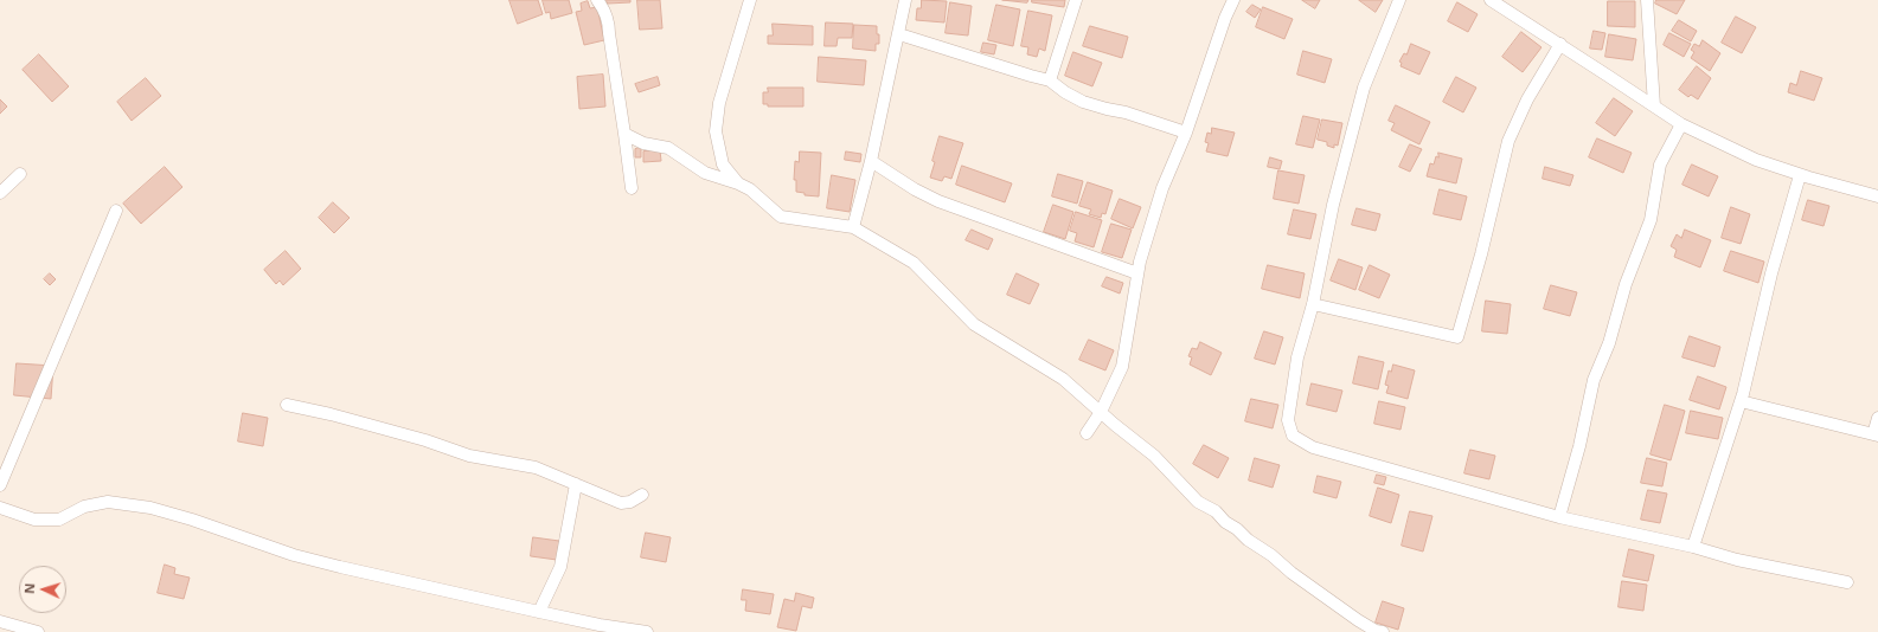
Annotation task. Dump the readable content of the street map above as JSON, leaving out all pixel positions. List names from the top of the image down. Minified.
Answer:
{"north":"left"}
